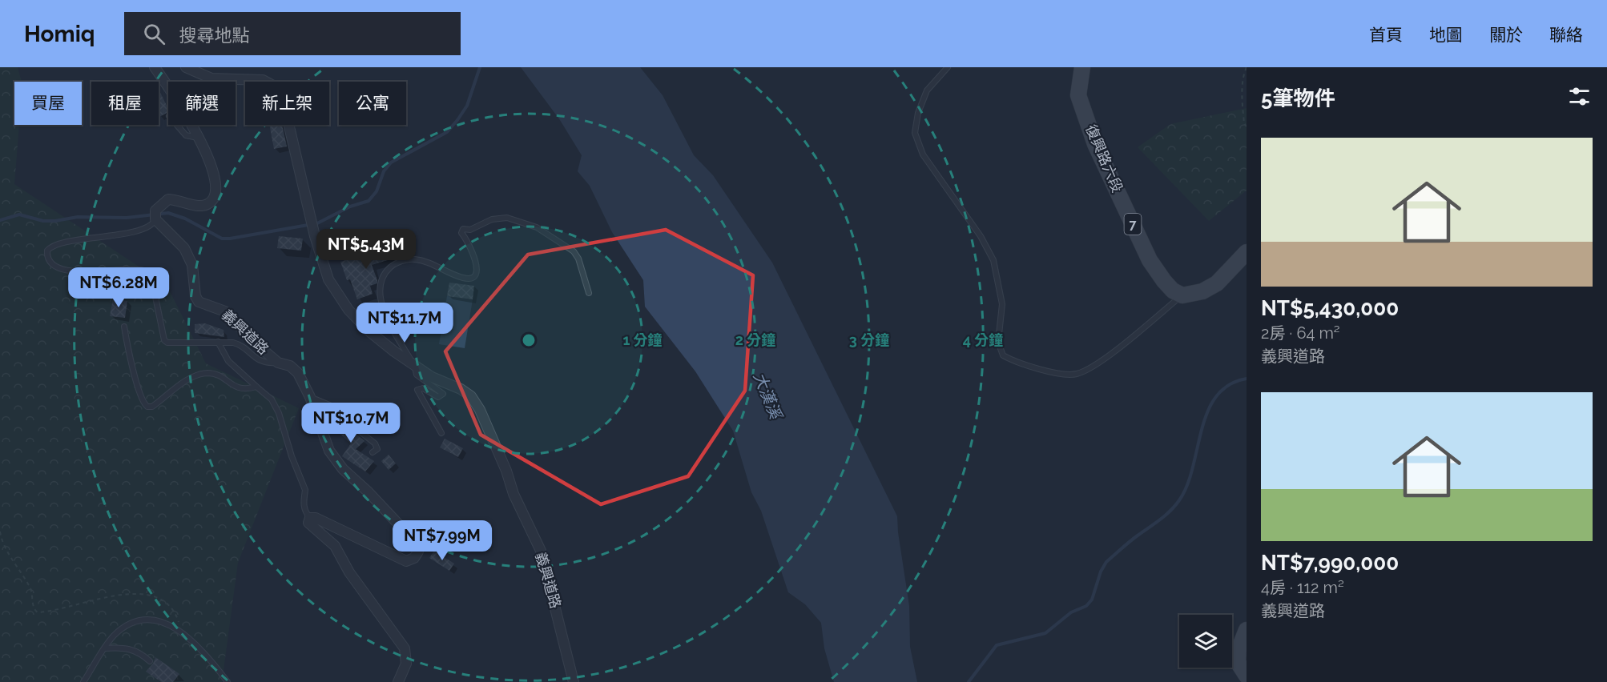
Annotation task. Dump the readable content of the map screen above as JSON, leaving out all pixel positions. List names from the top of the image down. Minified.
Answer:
{"streets":{"main road":["復興路六段","7"],"street":["義興道路"]},"water":["大漢溪"],"page":{"header":"Homiq","search":"搜尋地點","nav":["首頁","地圖","關於","聯絡"],"heading":"5筆物件","chip":["買屋","租屋","篩選","新上架","公寓"],"list":[{"name":"NT$5,430,000","note":"2房 · 64 m² · 義興道路"},{"name":"NT$7,990,000","note":"4房 · 112 m² · 義興道路"}],"price":["NT$5.43M","NT$6.28M","NT$11.7M","NT$10.7M","NT$7.99M"]},"rings":["1 分鐘","2 分鐘","3 分鐘","4 分鐘"]}
